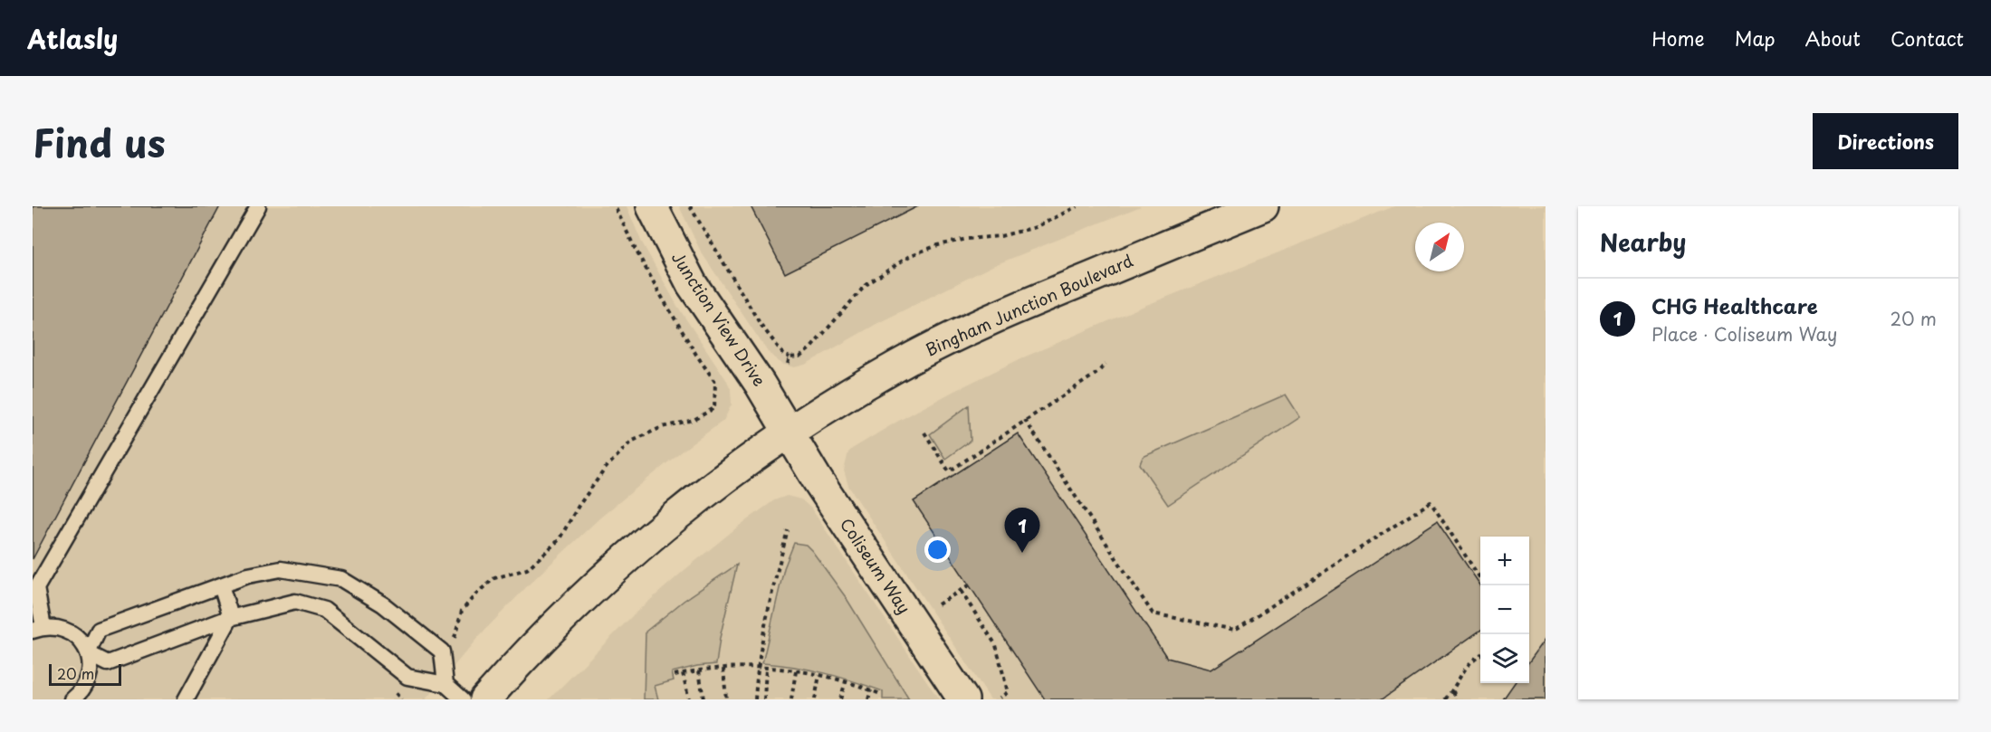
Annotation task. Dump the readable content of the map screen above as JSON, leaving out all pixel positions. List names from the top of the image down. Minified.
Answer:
{"streets":{"main road":["Bingham Junction Boulevard","Junction View Drive","Coliseum Way"]},"crossings":[["Bingham Junction Boulevard","Junction View Drive"],["Bingham Junction Boulevard","Coliseum Way"],["Junction View Drive","Coliseum Way"]],"scale_bar":"20 m","north":"top right","page":{"header":"Atlasly","nav":["Home","Map","About","Contact"],"title":"Find us","buttons":"Directions","heading":"Nearby","list":[{"mark":"1","name":"CHG Healthcare","note":"Place · Coliseum Way","value":"20 m"}],"pins":"1","map_buttons":["+","−"],"scale":"20 m"}}
